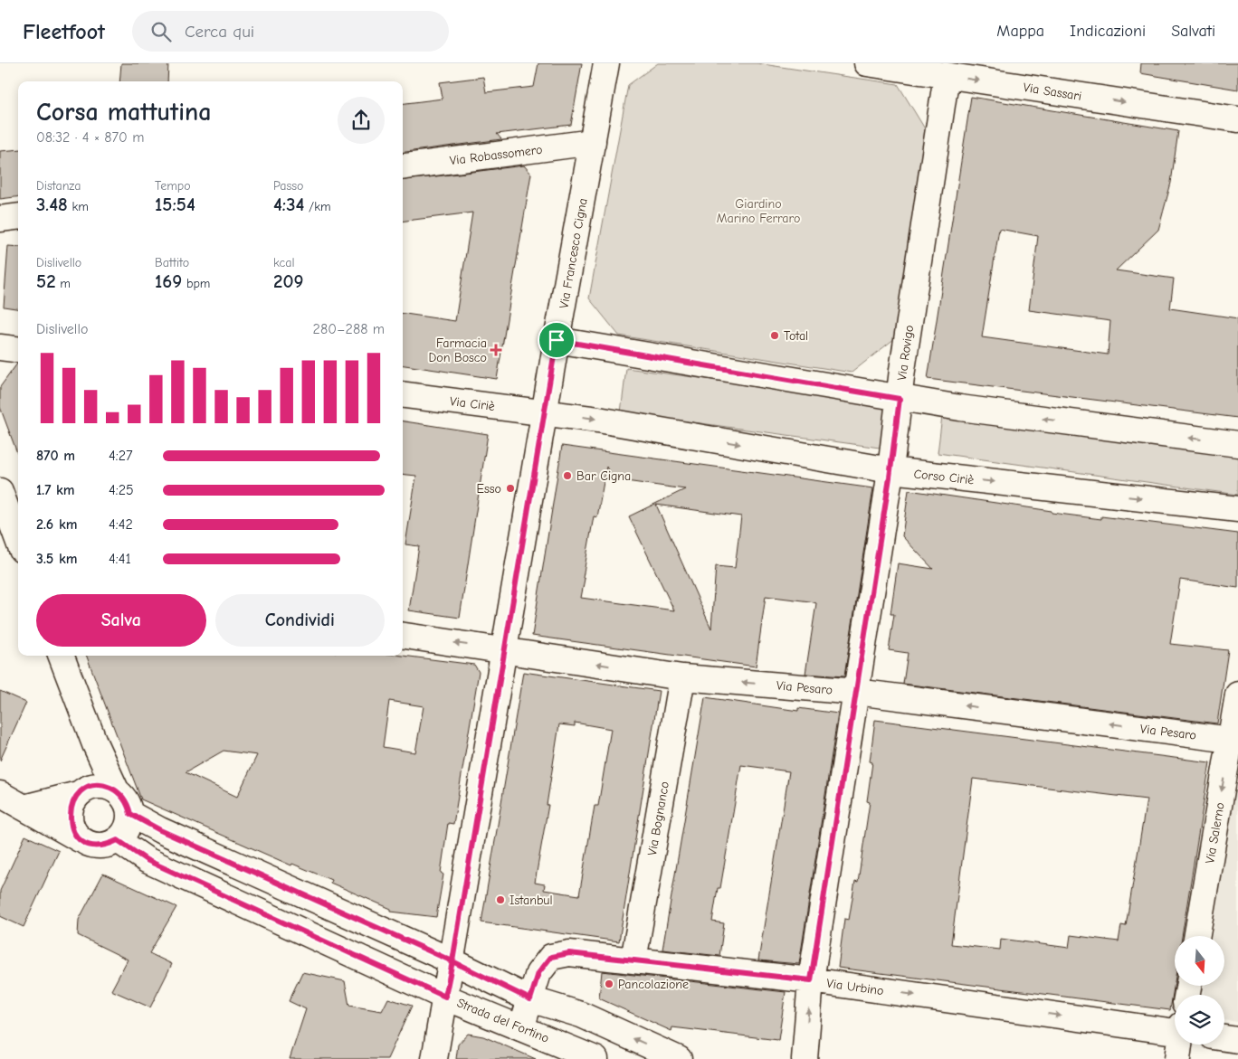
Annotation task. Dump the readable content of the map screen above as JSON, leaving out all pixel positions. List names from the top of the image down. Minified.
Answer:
{"streets":{"street":["Via Sassari","Via Robassomero","Via Francesco Cigna","Via Rovigo","Via Ciriè","Corso Ciriè","Via Pesaro","Via Bognanco","Via Salerno","Via Urbino","Strada del Fortino"]},"crossings":[["Via Sassari","Via Rovigo"],["Via Robassomero","Via Francesco Cigna"],["Via Francesco Cigna","Via Ciriè"],["Via Francesco Cigna","Corso Ciriè"],["Via Francesco Cigna","Via Pesaro"],["Via Francesco Cigna","Strada del Fortino"],["Via Rovigo","Corso Ciriè"],["Via Rovigo","Via Pesaro"],["Via Rovigo","Via Urbino"],["Via Ciriè","Corso Ciriè"],["Via Pesaro","Via Bognanco"],["Via Pesaro","Via Salerno"],["Via Bognanco","Via Urbino"],["Via Urbino","Strada del Fortino"]],"one_way":["Via Sassari","Via Pesaro","Via Salerno","Via Urbino"],"parks":["Giardino Marino Ferraro"],"places":{"other":["Total","Bar Cigna","Esso","Istanbul","Pancolazione"],"health":["Farmacia Don Bosco"]},"north":"bottom","page":{"header":"Fleetfoot","search":"Cerca qui","nav":["Mappa","Indicazioni","Salvati"],"heading":["Corsa mattutina","08:32 · 4 × 870 m"],"stats":[["Distanza","3.48 km"],["Tempo","15:54"],["Passo","4:34 /km"],["Dislivello","52 m"],["Battito","169 bpm"],["kcal","209"]],"chart":["Dislivello","280–288 m"],"list":[{"name":"870 m","note":"4:27"},{"name":"1.7 km","note":"4:25"},{"name":"2.6 km","note":"4:42"},{"name":"3.5 km","note":"4:41"}],"buttons":["Salva","Condividi"]}}
